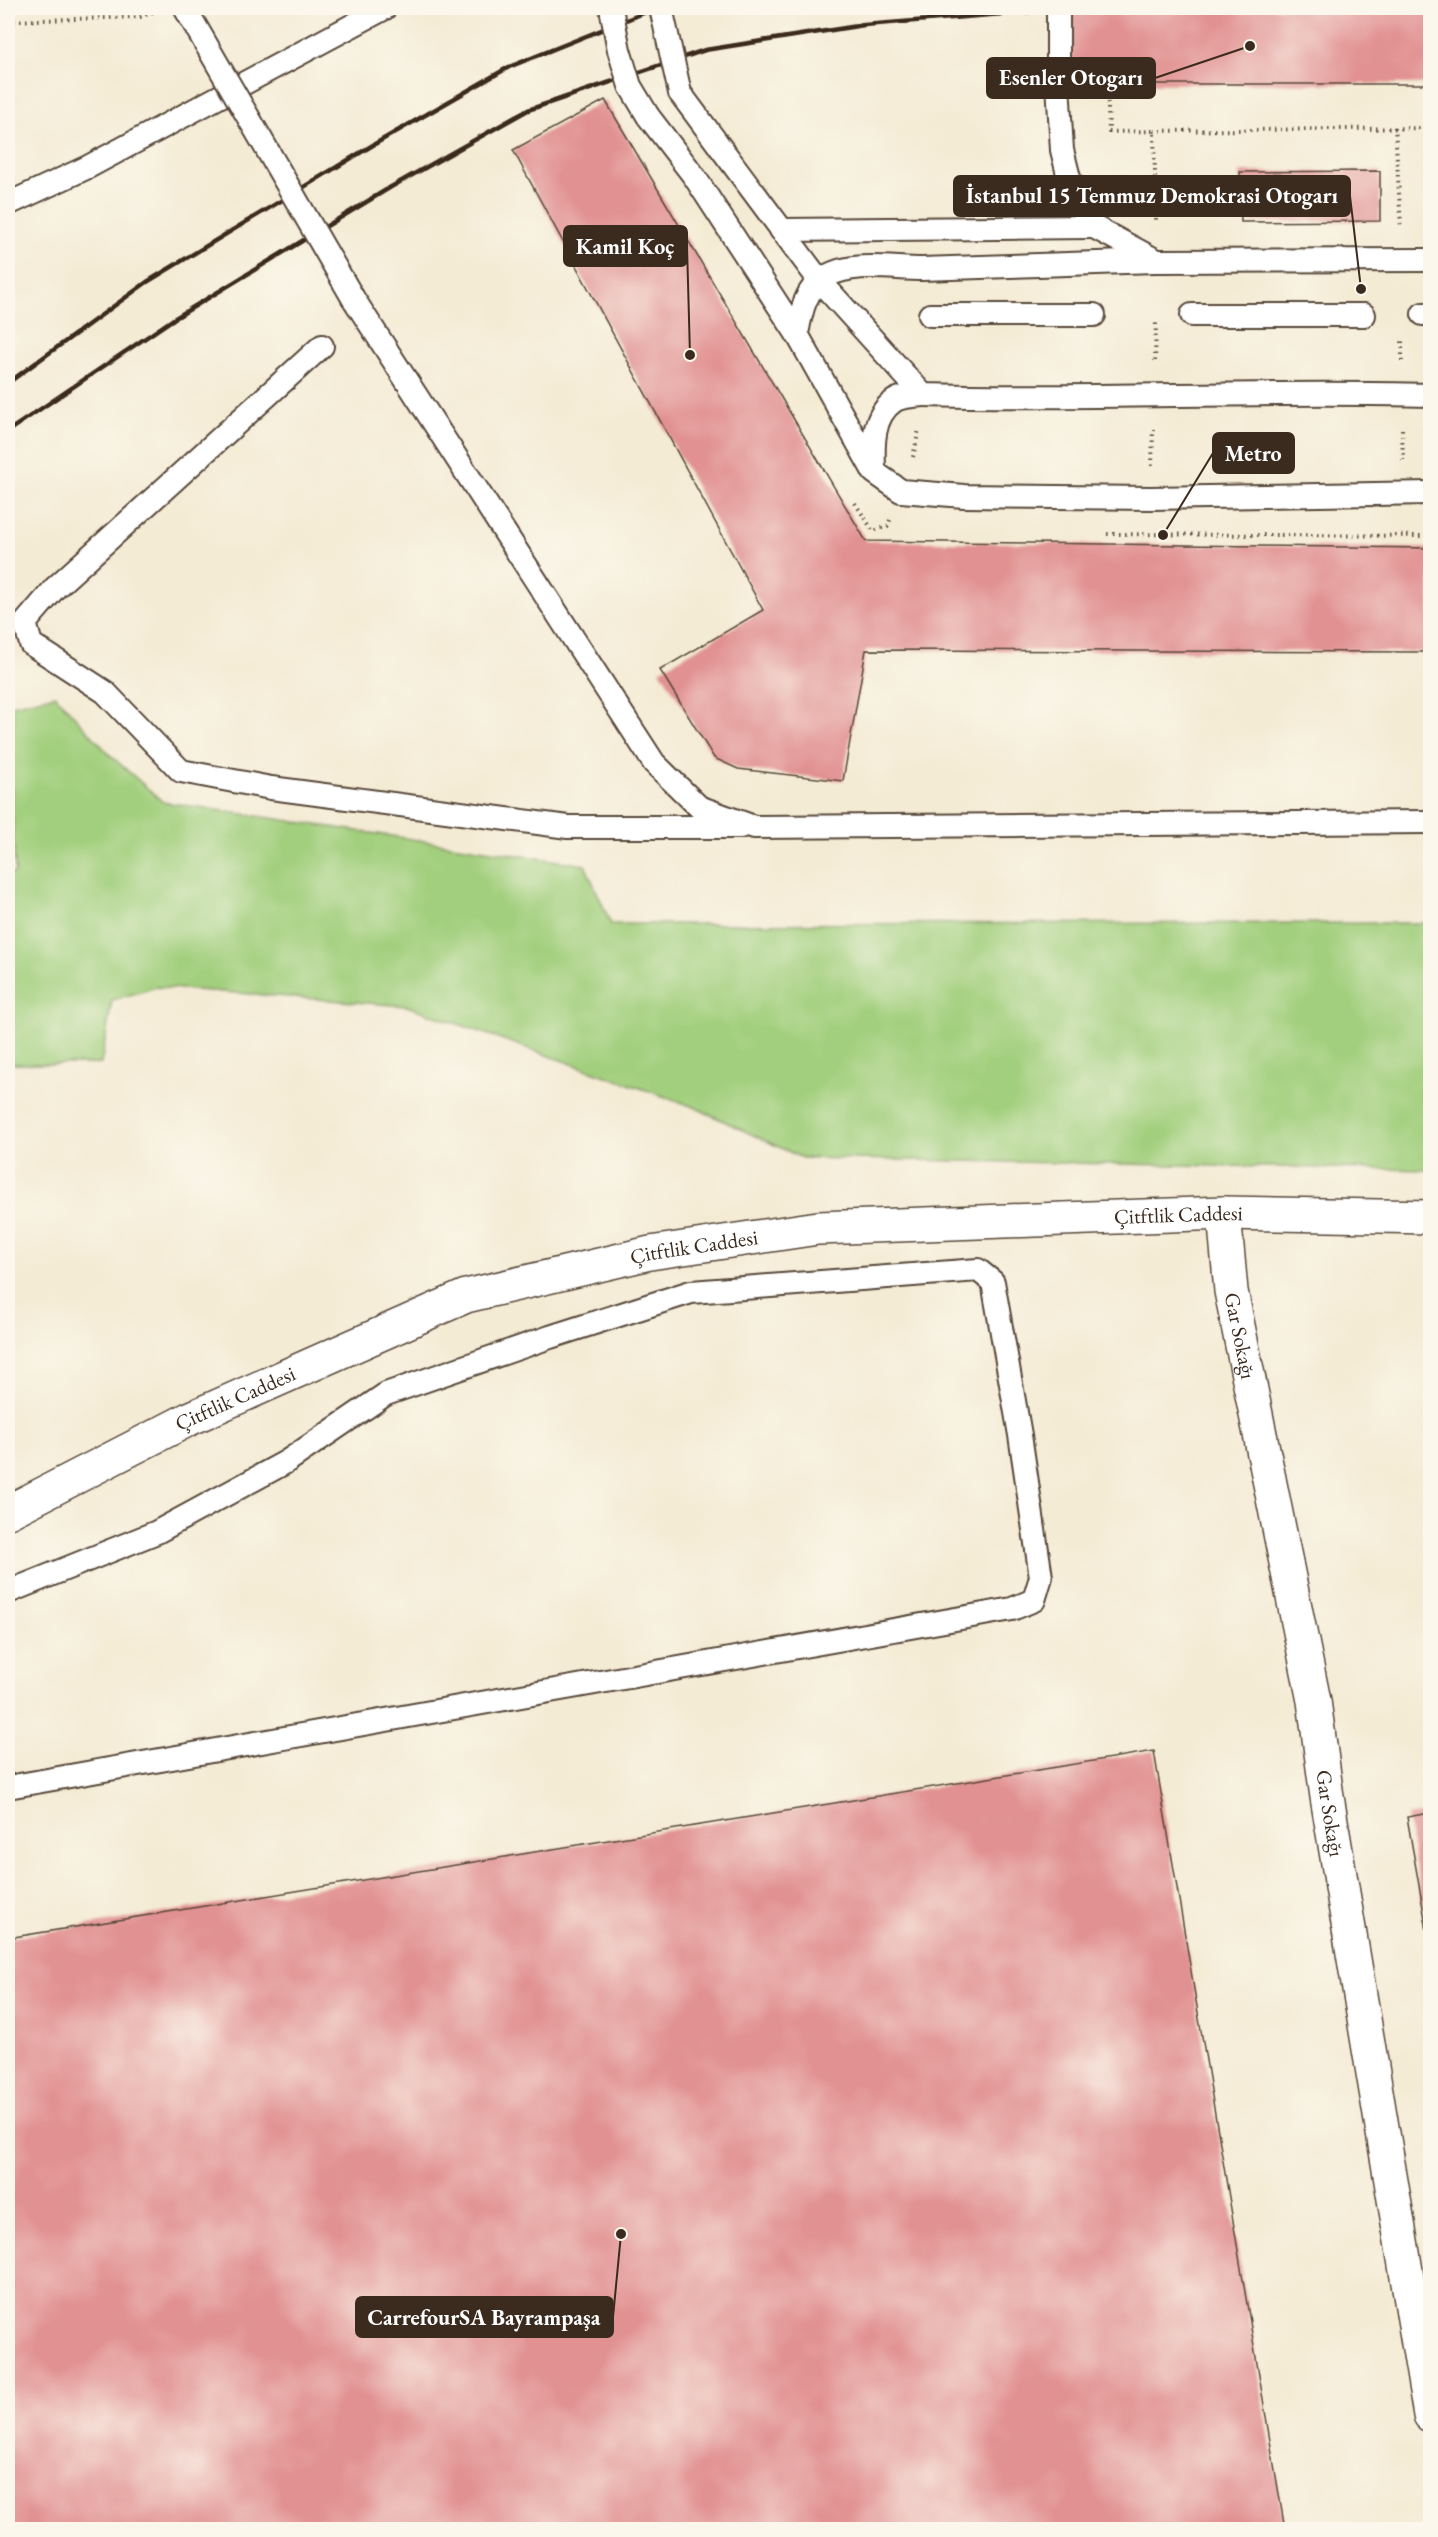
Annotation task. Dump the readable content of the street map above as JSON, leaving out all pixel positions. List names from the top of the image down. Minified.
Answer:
{"streets":{"street":["Çitftlik Caddesi","Gar Sokağı"]},"crossings":[["Çitftlik Caddesi","Gar Sokağı"]],"places":["Esenler Otogarı","İstanbul 15 Temmuz Demokrasi Otogarı","Kamil Koç","Metro","CarrefourSA Bayrampaşa"]}
